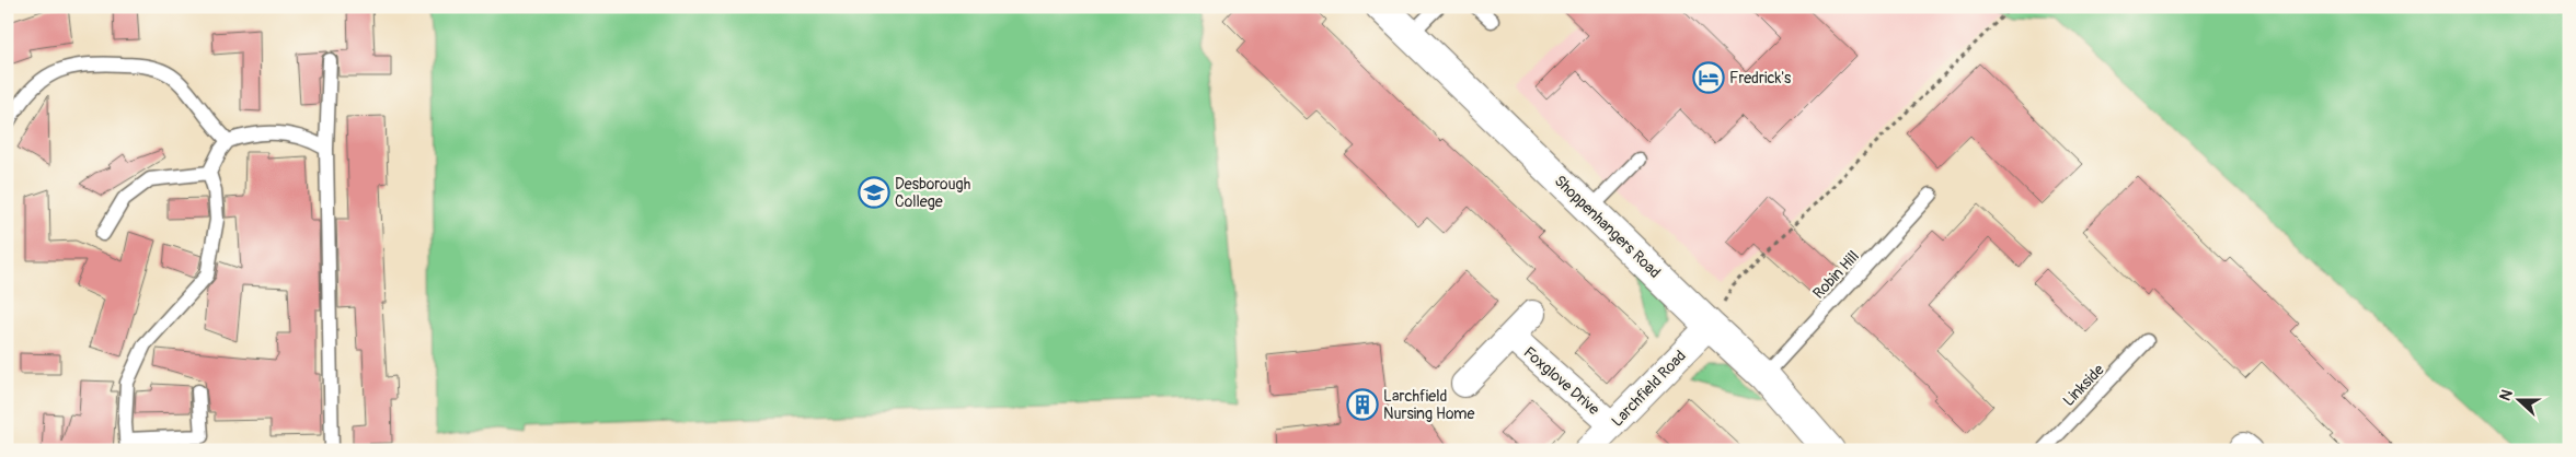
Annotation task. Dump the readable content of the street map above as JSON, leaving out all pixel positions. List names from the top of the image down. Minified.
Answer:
{"streets":{"street":["Shoppenhangers Road","Foxglove Drive","Larchfield Road"],"lane":["Robin Hill","Linkside"]},"crossings":[["Shoppenhangers Road","Robin Hill"],["Shoppenhangers Road","Larchfield Road"],["Foxglove Drive","Larchfield Road"]],"places":{"hotel":["Fredrick's"],"school or university":["Desborough College"],"building":["Larchfield Nursing Home"]},"north":"left"}
